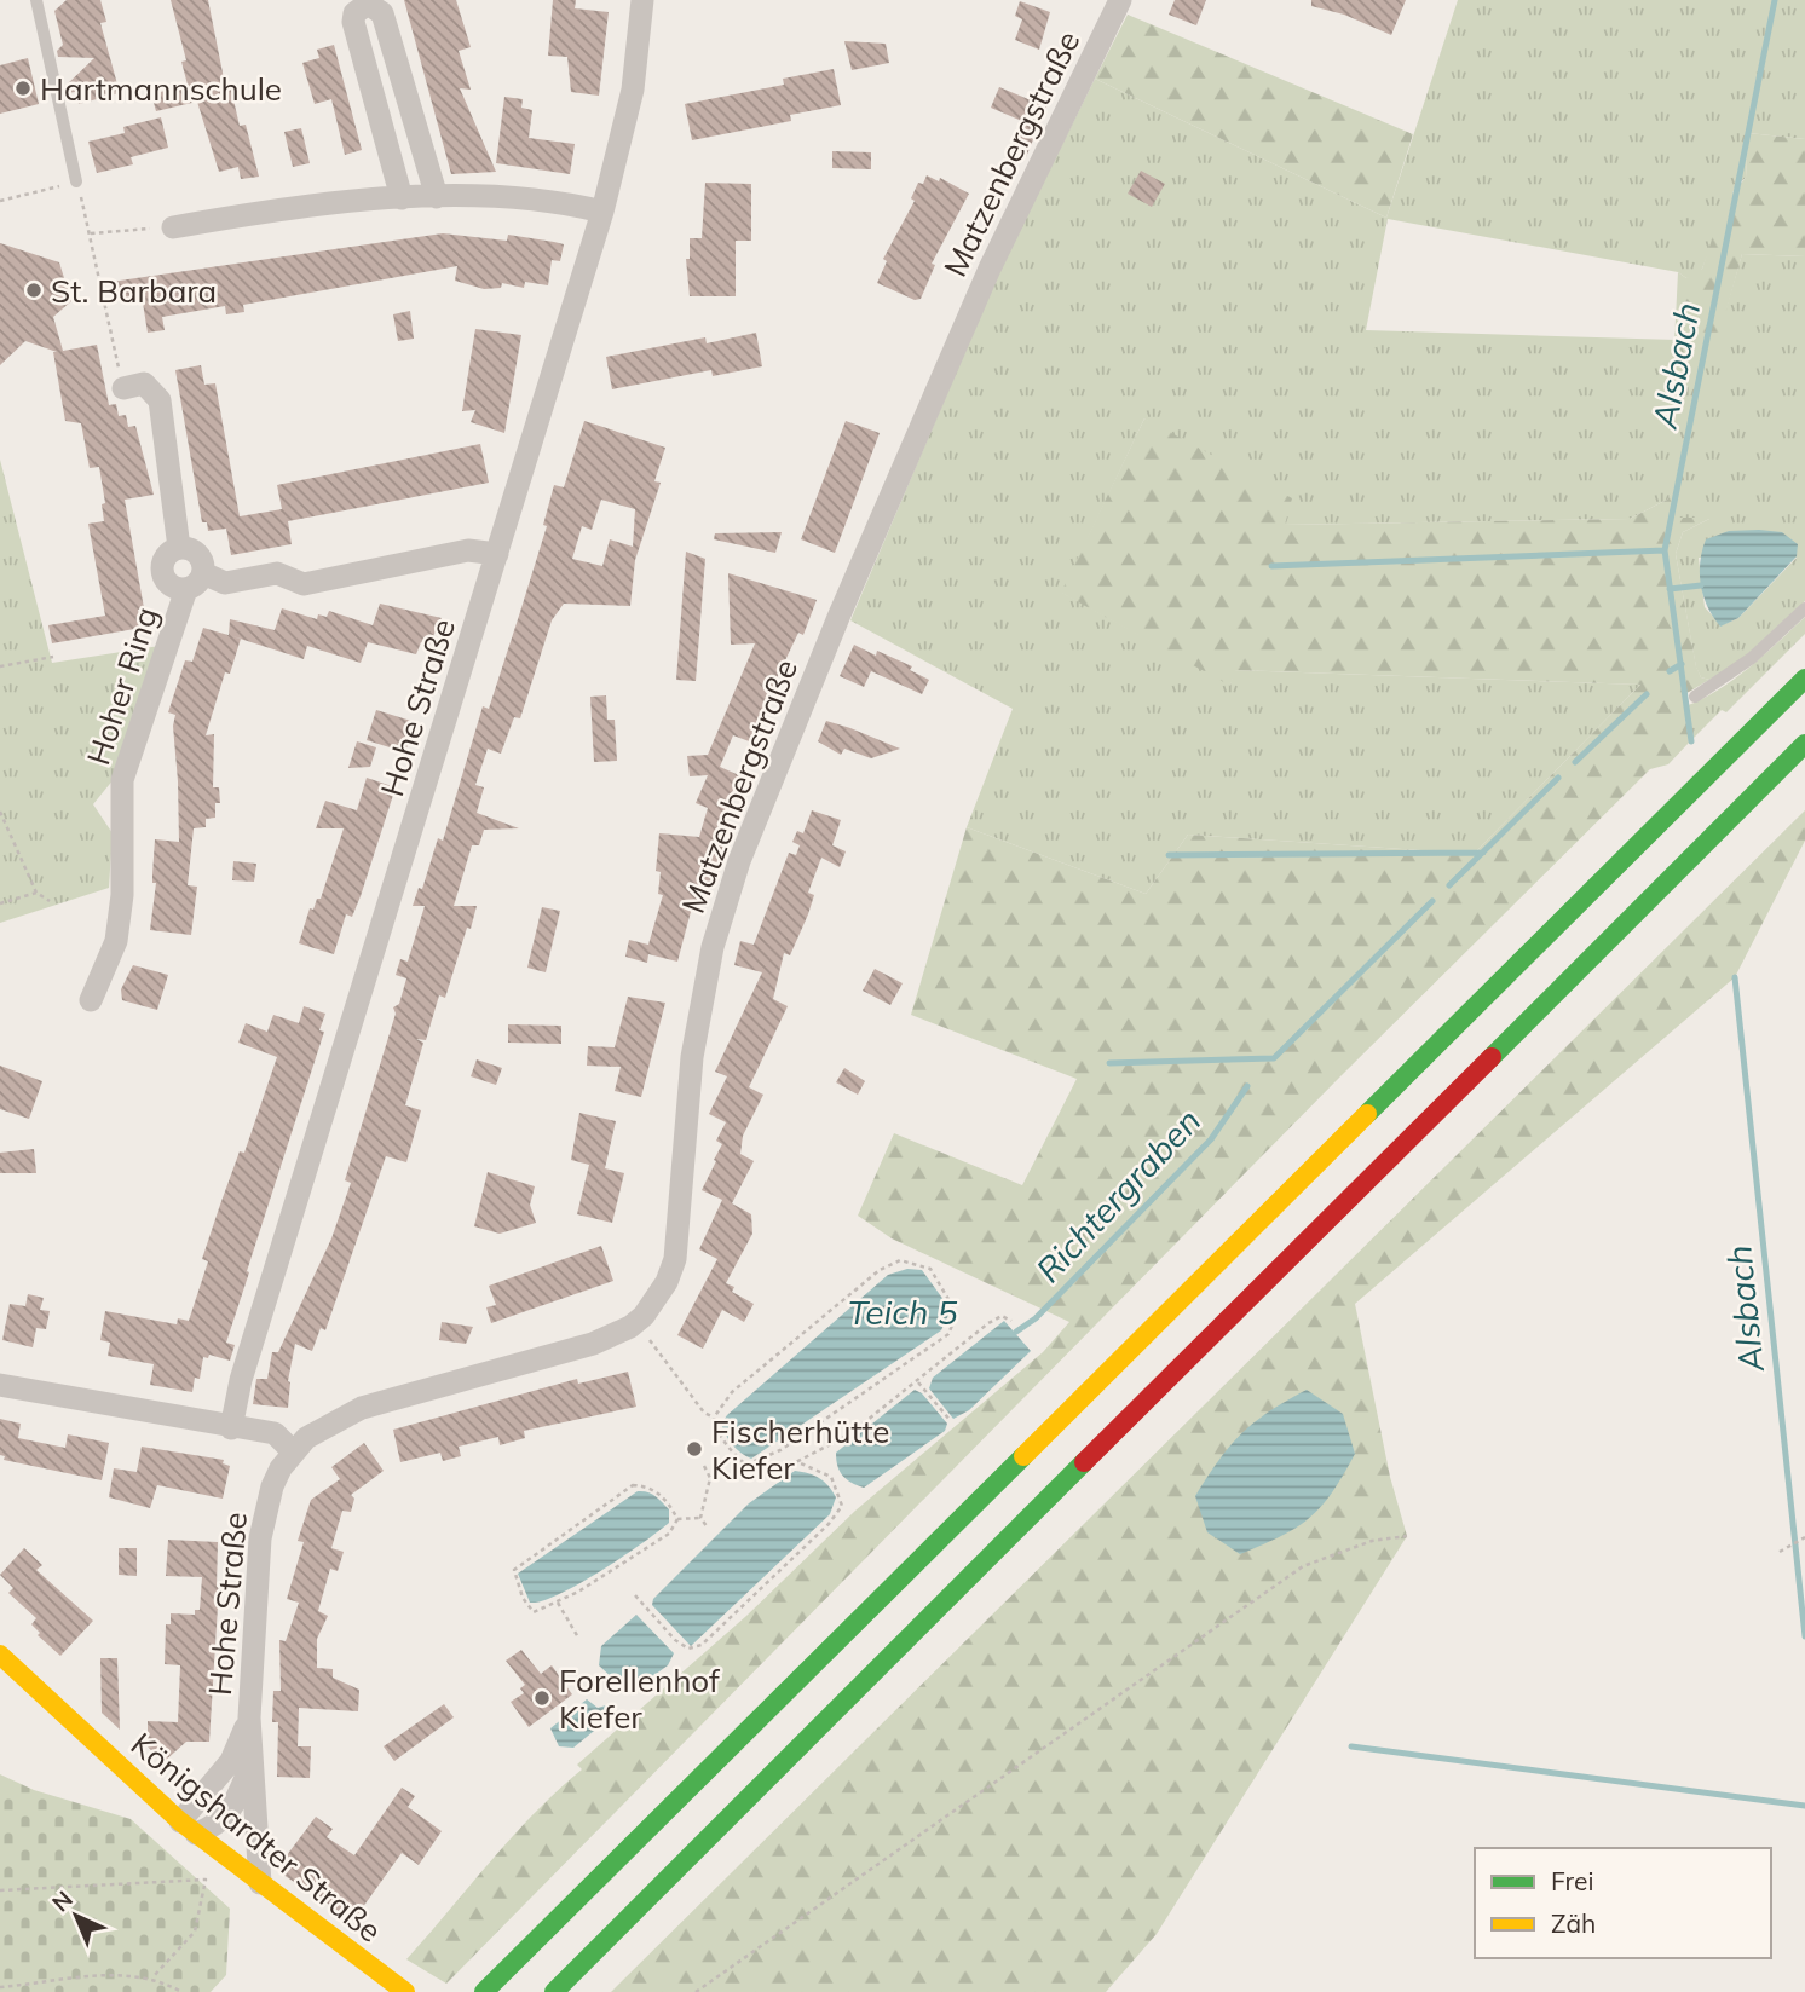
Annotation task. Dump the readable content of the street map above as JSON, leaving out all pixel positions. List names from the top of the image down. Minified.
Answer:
{"streets":{"main road":["Königshardter Straße"],"street":["Matzenbergstraße","Hoher Ring","Hohe Straße"]},"crossings":[["Matzenbergstraße","Hohe Straße"],["Hohe Straße","Königshardter Straße"]],"water":["Alsbach","Richtergraben","Teich 5"],"places":["Hartmannschule","St. Barbara","Fischerhütte Kiefer","Forellenhof Kiefer"],"legend":["Frei","Zäh"],"north":"top left"}
